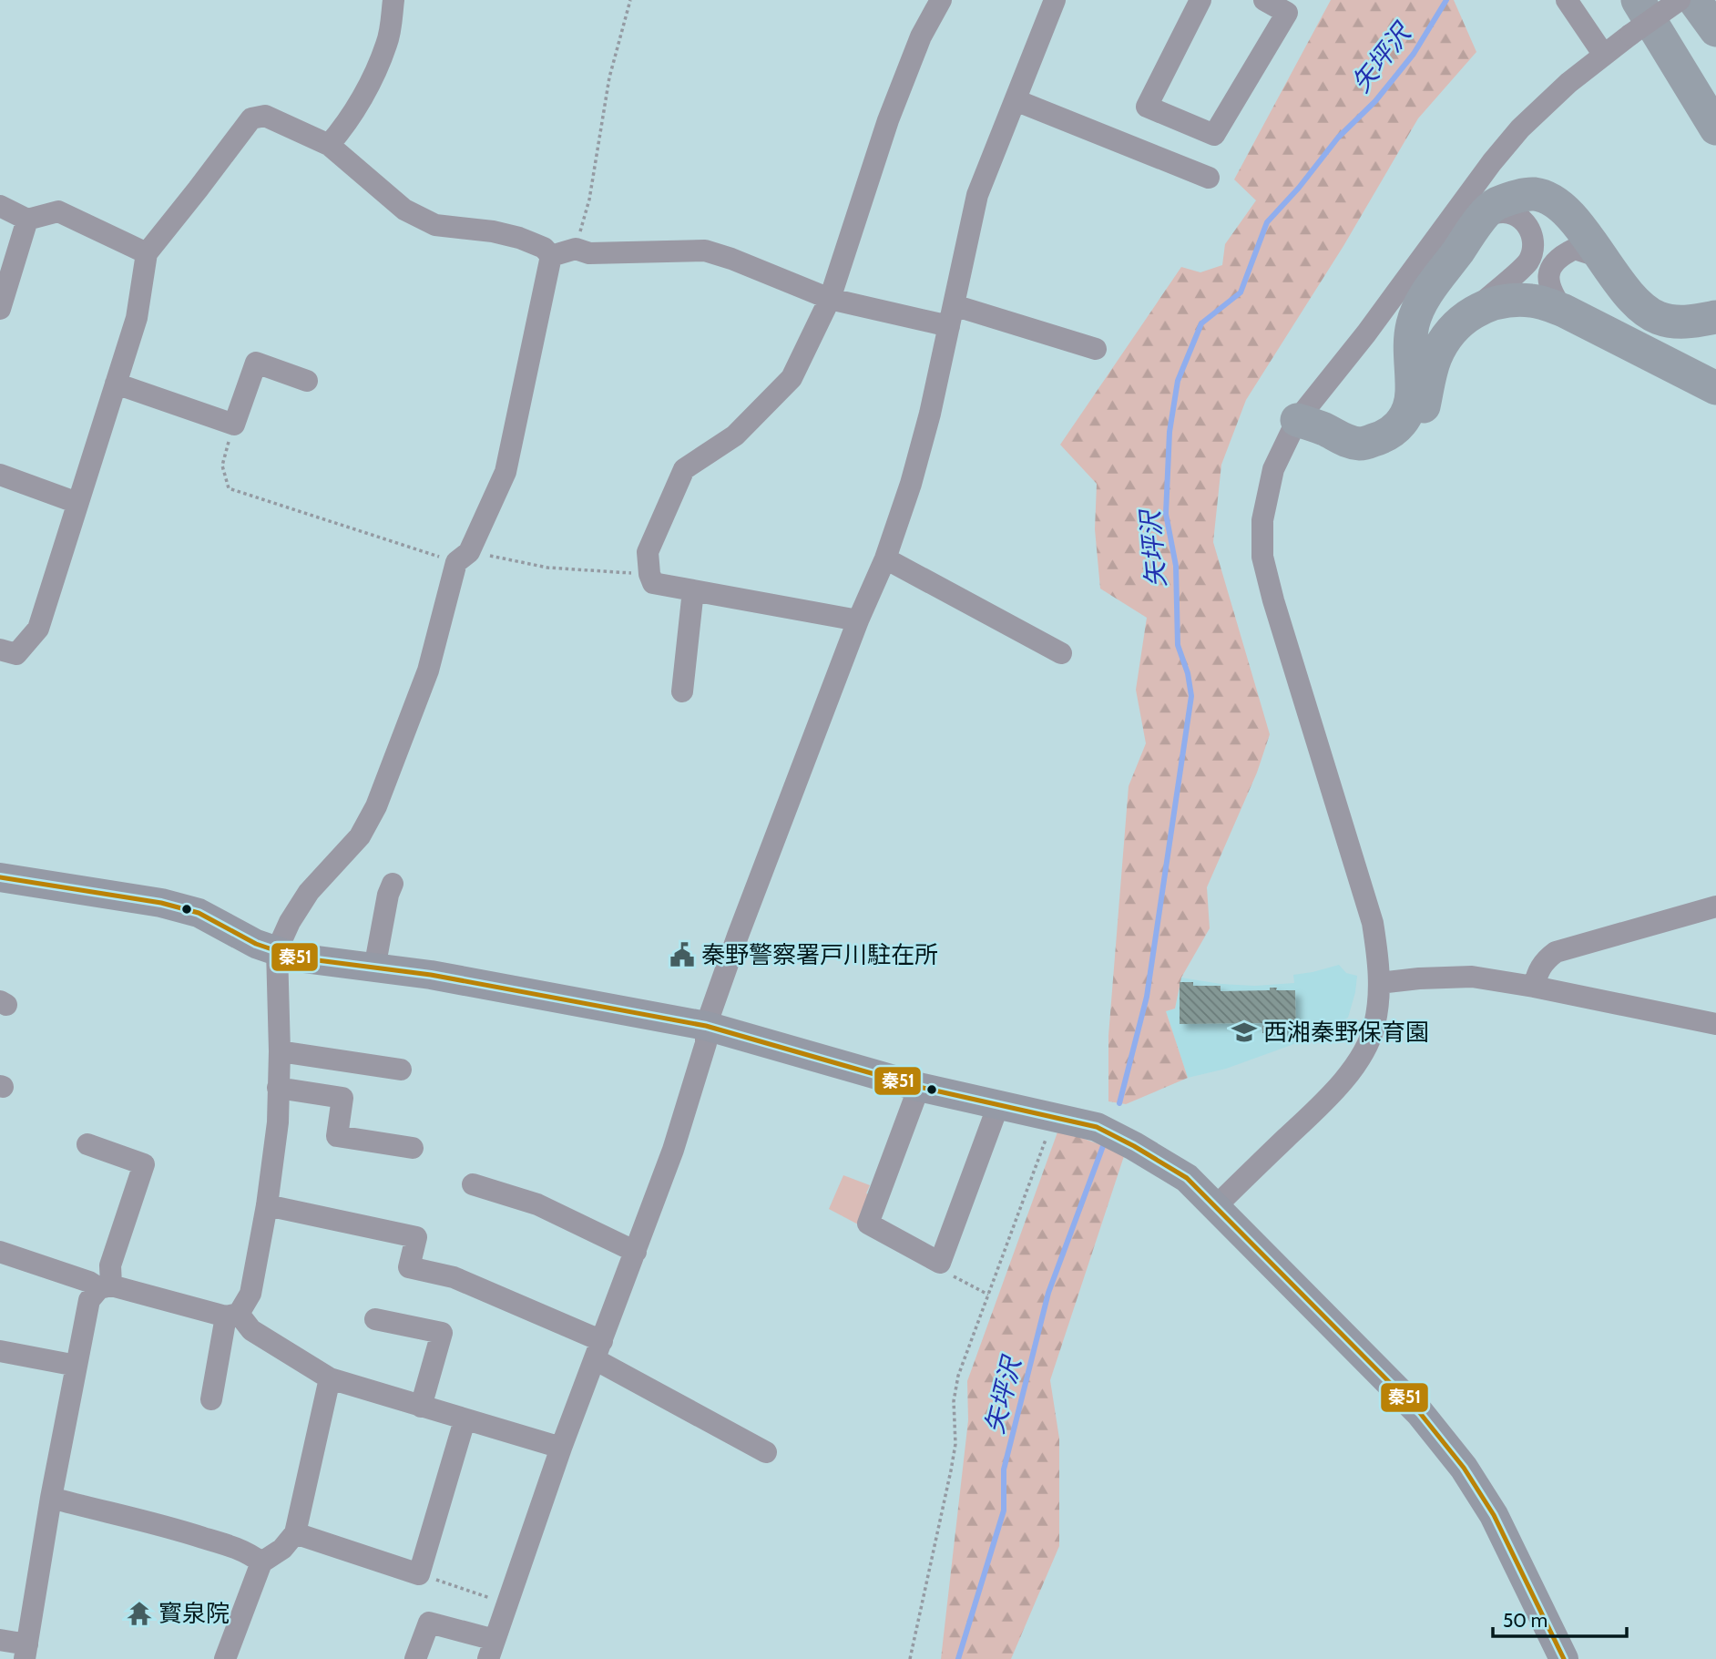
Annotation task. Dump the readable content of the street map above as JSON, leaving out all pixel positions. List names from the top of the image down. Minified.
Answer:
{"water":["矢坪沢"],"places":{"public building":["秦野警察署戸川駐在所"],"school or university":["西湘秦野保育園"],"temple":["寳泉院"]},"lines":["transit line 秦51"],"scale_bar":"50 m"}
